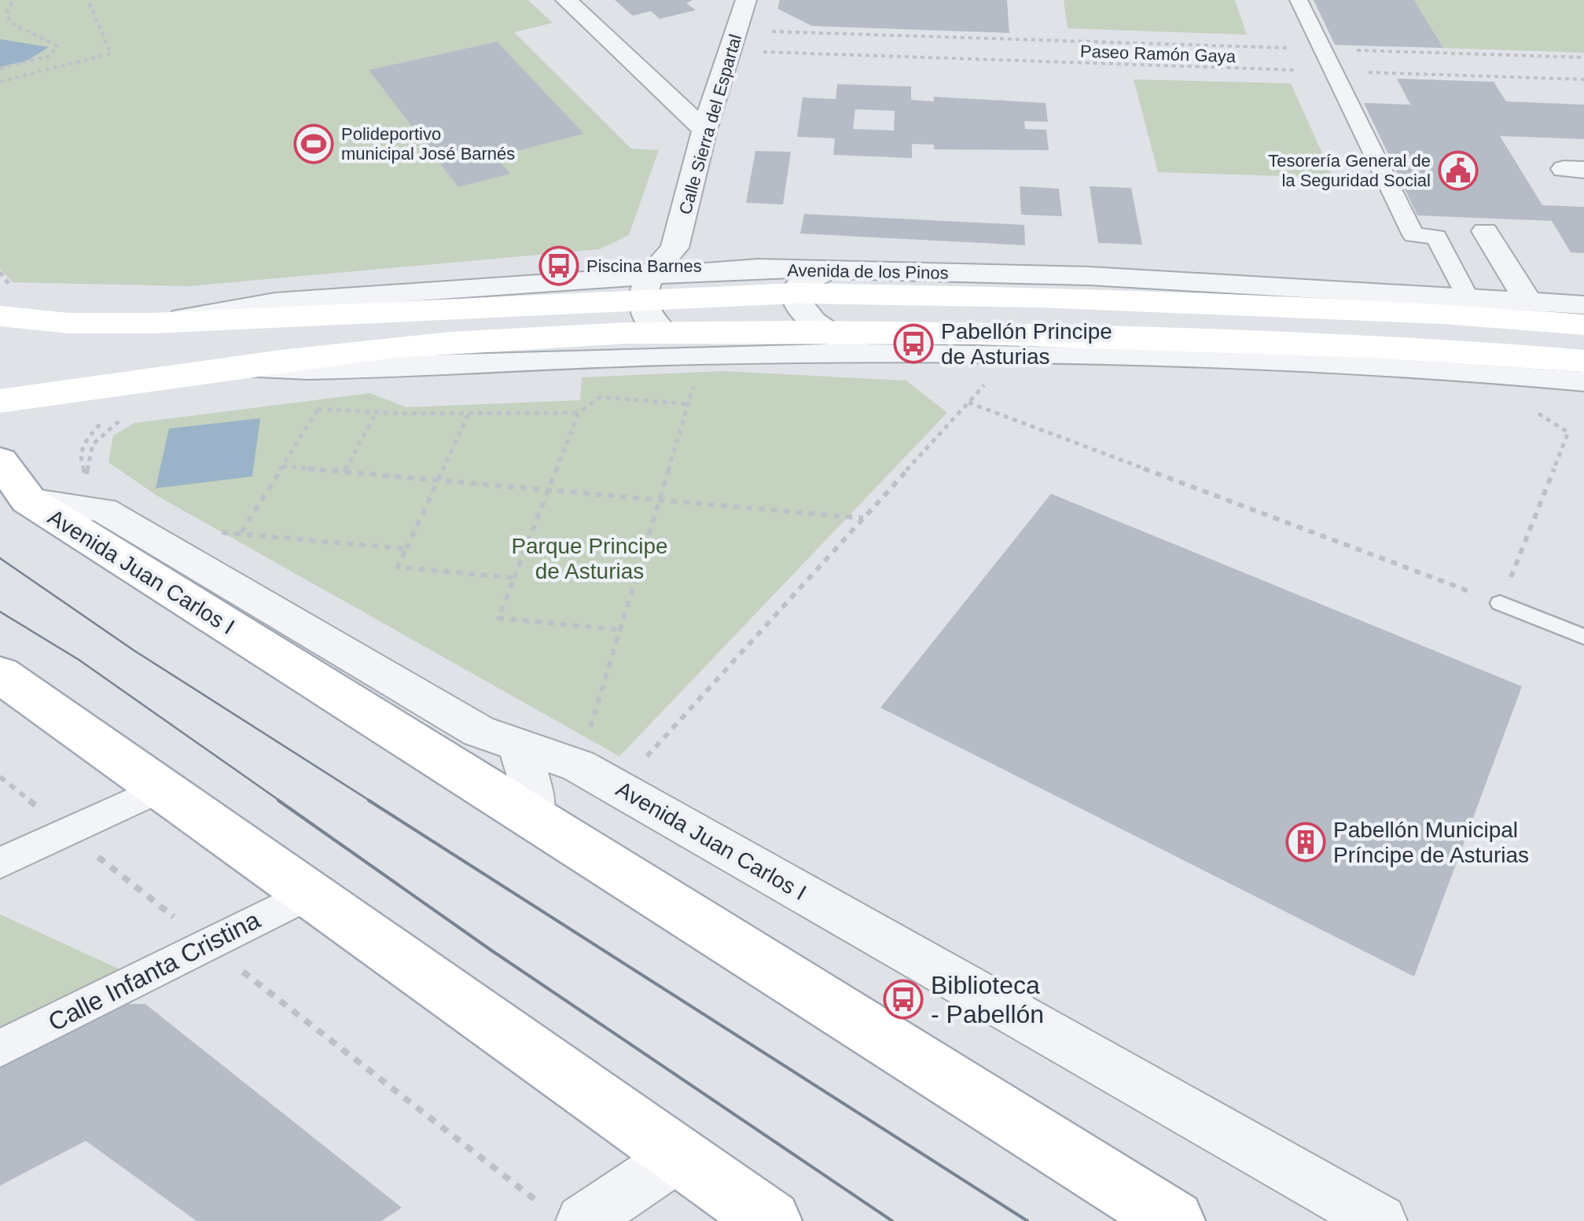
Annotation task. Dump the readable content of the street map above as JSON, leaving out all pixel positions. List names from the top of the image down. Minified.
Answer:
{"streets":{"main road":["Avenida de los Pinos","Avenida Juan Carlos I"],"street":["Calle Sierra del Espartal","Calle Infanta Cristina"],"path":["Paseo Ramón Gaya"]},"crossings":[["Paseo Ramón Gaya","Calle Sierra del Espartal"],["Calle Sierra del Espartal","Avenida de los Pinos"]],"parks":["Parque Principe de Asturias"],"places":{"sports":["Polideportivo municipal José Barnés"],"public building":["Tesorería General de la Seguridad Social"],"bus stop":["Piscina Barnes","Pabellón Principe de Asturias","Biblioteca - Pabellón"],"building":["Pabellón Municipal Príncipe de Asturias"]}}
